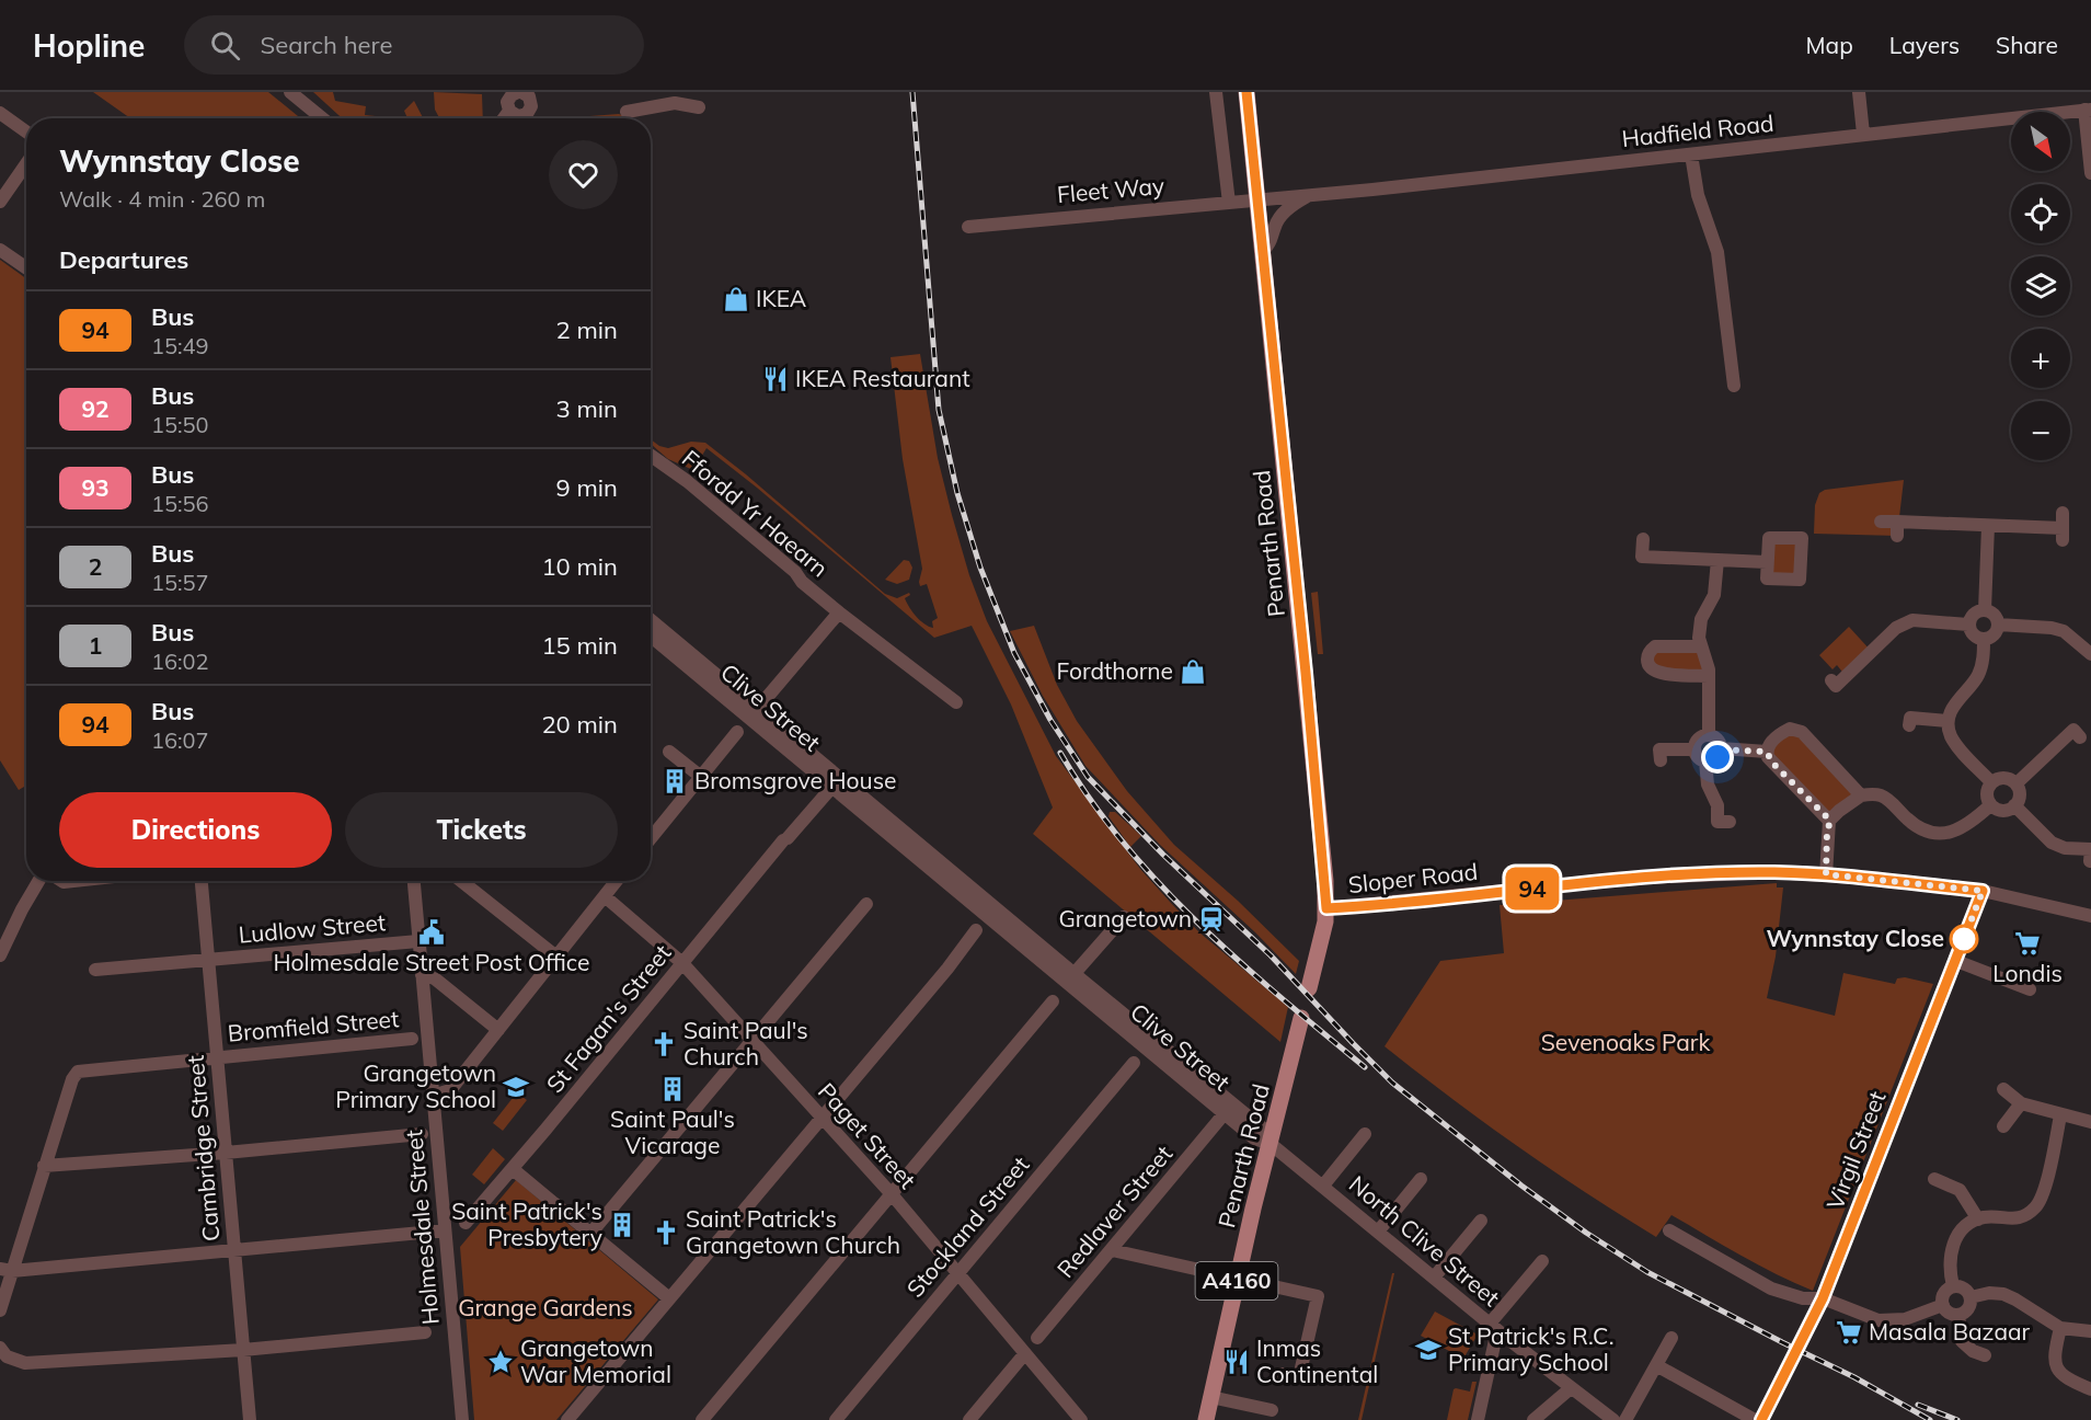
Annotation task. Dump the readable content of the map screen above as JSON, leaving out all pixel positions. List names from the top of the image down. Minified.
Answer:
{"streets":{"main road":["Penarth Road","A4160"],"street":["Hadfield Road","Fleet Way","Ffordd Yr Haearn","Clive Street","Sloper Road","Ludlow Street","St Fagan's Street","Bromfield Street","Paget Street","Cambridge Street","Virgil Street","Redlaver Street","Holmesdale Street","Stockland Street","North Clive Street"]},"crossings":[["Hadfield Road","Fleet Way"],["Hadfield Road","Penarth Road"],["Fleet Way","Penarth Road"],["Penarth Road","Clive Street"],["Penarth Road","Sloper Road"],["Penarth Road","North Clive Street"],["Clive Street","St Fagan's Street"],["Clive Street","Redlaver Street"],["Clive Street","North Clive Street"],["Sloper Road","Virgil Street"],["Ludlow Street","Cambridge Street"],["Ludlow Street","Holmesdale Street"],["St Fagan's Street","Paget Street"],["Bromfield Street","Cambridge Street"],["Paget Street","Stockland Street"]],"parks":["Sevenoaks Park","Grange Gardens"],"places":{"shop":["IKEA","Fordthorne"],"restaurant":["IKEA Restaurant","Inmas Continental"],"building":["Bromsgrove House","Saint Paul's Vicarage","Saint Patrick's Presbytery"],"station":["Grangetown"],"public building":["Holmesdale Street Post Office"],"other":["Wynnstay Close"],"supermarket":["Londis","Masala Bazaar"],"church":["Saint Paul's Church","Saint Patrick's Grangetown Church"],"school or university":["Grangetown Primary School","St Patrick's R.C. Primary School"],"place":["Grangetown War Memorial"]},"lines":["bus line 94"],"north":"bottom right","page":{"header":"Hopline","search":"Search here","nav":["Map","Layers","Share"],"on_map":"94","map_buttons":["+","−"],"heading":[["Wynnstay Close","Walk · 4 min · 260 m"],"Departures"],"list":[{"mark":"94","name":"Bus","note":"15:49","value":"2 min"},{"mark":"92","name":"Bus","note":"15:50","value":"3 min"},{"mark":"93","name":"Bus","note":"15:56","value":"9 min"},{"mark":"2","name":"Bus","note":"15:57","value":"10 min"},{"mark":"1","name":"Bus","note":"16:02","value":"15 min"},{"mark":"94","name":"Bus","note":"16:07","value":"20 min"}],"buttons":["Directions","Tickets"]}}
